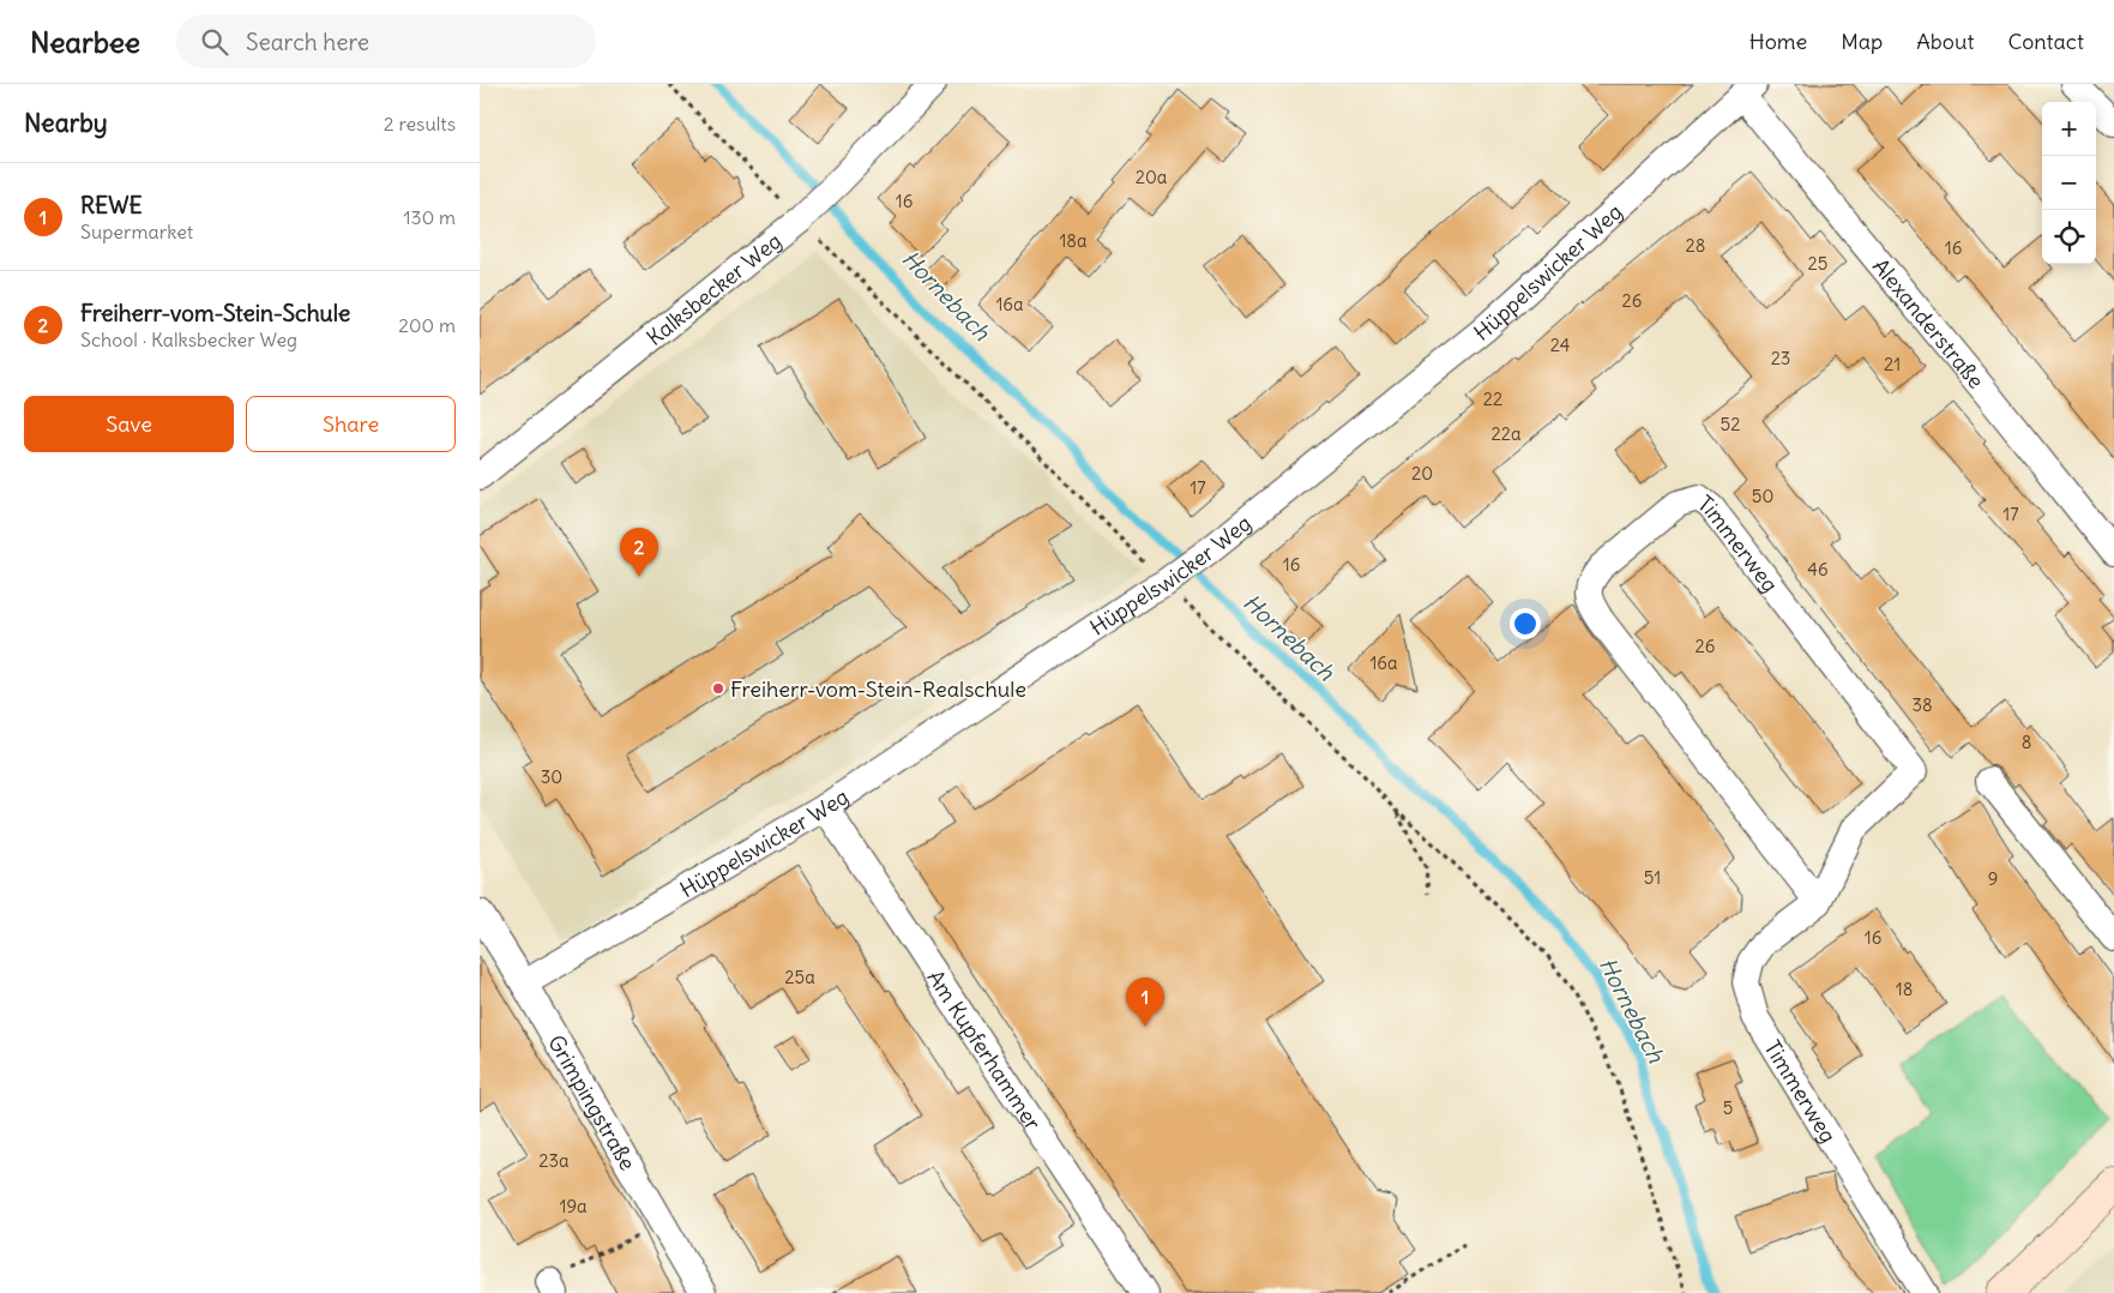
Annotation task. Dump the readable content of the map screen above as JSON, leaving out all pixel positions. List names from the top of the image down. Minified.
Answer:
{"streets":{"street":["Hüppelswicker Weg","Kalksbecker Weg","Alexanderstraße","Timmerweg","Am Kupferhammer","Grimpingstraße"]},"crossings":[["Hüppelswicker Weg","Alexanderstraße"],["Hüppelswicker Weg","Am Kupferhammer"],["Hüppelswicker Weg","Grimpingstraße"]],"water":["Hornebach"],"places":["Freiherr-vom-Stein-Realschule"],"house_numbers":["20a","16","18a","28","16","25","26","16a","24","23","21","22","52","22a","20","17","50","17","16","46","26","16a","38","8","30","51","9","16","25a","18","5","23a","19a"],"page":{"header":"Nearbee","search":"Search here","nav":["Home","Map","About","Contact"],"heading":["Nearby","2 results"],"map_buttons":["+","−"],"list":[{"mark":"1","name":"REWE","note":"Supermarket","value":"130 m"},{"mark":"2","name":"Freiherr-vom-Stein-Schule","note":"School · Kalksbecker Weg","value":"200 m"}],"buttons":["Save","Share"],"pins":["2","1"]}}
